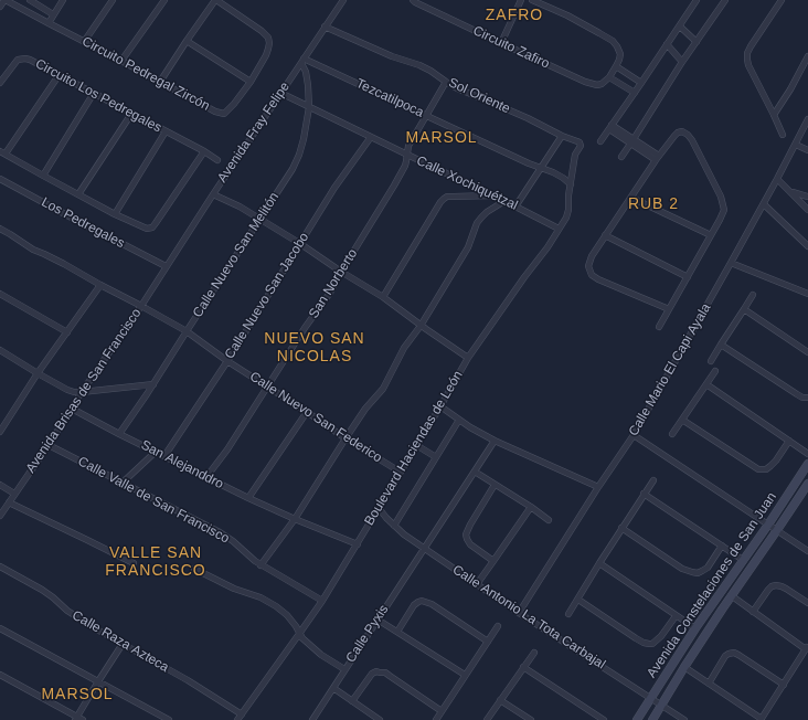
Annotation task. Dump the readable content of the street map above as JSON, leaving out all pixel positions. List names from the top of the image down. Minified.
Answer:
{"streets":{"street":["Circuito Zafiro","Circuito Pedregal Zircón","Circuito Los Pedregales","Sol Oriente","Tezcatilpoca","Avenida Fray Felipe","Calle Xochiquétzal","Los Pedregales","Calle Nuevo San Melitón","San Norberto","Calle Nuevo San Jacobo","Calle Mario El Capi Ayala","Avenida Brisas de San Francisco","Calle Nuevo San Federico","Boulevard Haciendas de León","San Alejanddro","Calle Valle de San Francisco","Avenida Constelaciones de San Juan","Calle Antonio La Tota Carbajal","Calle Pyxis","Calle Raza Azteca"]},"crossings":[["Sol Oriente","Avenida Fray Felipe"],["Sol Oriente","San Norberto"],["Sol Oriente","Boulevard Haciendas de León"],["Tezcatilpoca","Avenida Fray Felipe"],["Tezcatilpoca","Calle Nuevo San Melitón"],["Tezcatilpoca","San Norberto"],["Tezcatilpoca","Boulevard Haciendas de León"],["Avenida Fray Felipe","Calle Xochiquétzal"],["Avenida Fray Felipe","Los Pedregales"],["Avenida Fray Felipe","Calle Nuevo San Melitón"],["Avenida Fray Felipe","Avenida Brisas de San Francisco"],["Calle Xochiquétzal","Calle Nuevo San Melitón"],["Calle Xochiquétzal","San Norberto"],["Calle Xochiquétzal","Calle Nuevo San Jacobo"],["Calle Xochiquétzal","Boulevard Haciendas de León"],["Los Pedregales","Avenida Brisas de San Francisco"],["Calle Nuevo San Melitón","Calle Nuevo San Federico"],["Calle Nuevo San Melitón","San Alejanddro"],["San Norberto","Calle Nuevo San Federico"],["San Norberto","San Alejanddro"],["Calle Nuevo San Jacobo","Calle Nuevo San Federico"],["Calle Nuevo San Jacobo","San Alejanddro"],["Calle Mario El Capi Ayala","Calle Antonio La Tota Carbajal"],["Avenida Brisas de San Francisco","Calle Nuevo San Federico"],["Avenida Brisas de San Francisco","San Alejanddro"],["Avenida Brisas de San Francisco","Calle Valle de San Francisco"],["Calle Nuevo San Federico","Boulevard Haciendas de León"],["Boulevard Haciendas de León","San Alejanddro"],["Boulevard Haciendas de León","Calle Valle de San Francisco"],["Boulevard Haciendas de León","Calle Antonio La Tota Carbajal"],["Boulevard Haciendas de León","Calle Raza Azteca"],["Avenida Constelaciones de San Juan","Calle Antonio La Tota Carbajal"],["Calle Antonio La Tota Carbajal","Calle Pyxis"]],"districts":["ZAFRO","MARSOL","RUB 2","NUEVO SAN NICOLAS","VALLE SAN FRANCISCO","MARSOL"]}
